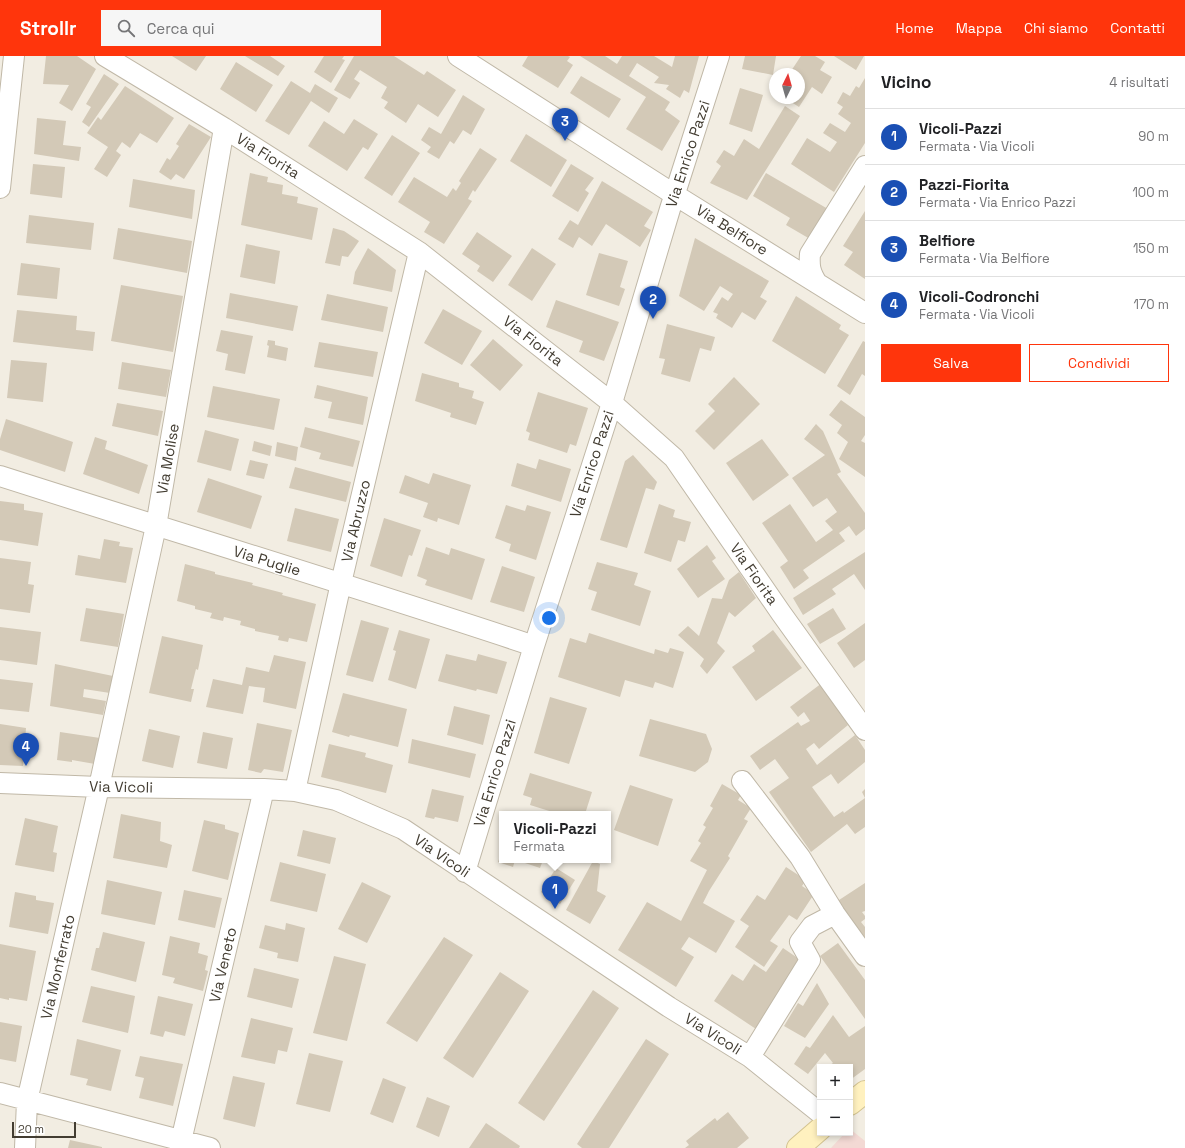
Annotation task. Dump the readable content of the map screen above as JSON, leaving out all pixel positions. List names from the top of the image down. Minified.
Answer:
{"streets":{"street":["Via Enrico Pazzi","Via Fiorita","Via Belfiore","Via Molise","Via Abruzzo","Via Puglie","Via Vicoli","Via Veneto","Via Monferrato"]},"crossings":[["Via Enrico Pazzi","Via Fiorita"],["Via Enrico Pazzi","Via Belfiore"],["Via Enrico Pazzi","Via Puglie"],["Via Enrico Pazzi","Via Vicoli"],["Via Fiorita","Via Molise"],["Via Fiorita","Via Abruzzo"],["Via Molise","Via Puglie"],["Via Molise","Via Vicoli"],["Via Molise","Via Monferrato"],["Via Abruzzo","Via Puglie"],["Via Abruzzo","Via Vicoli"],["Via Vicoli","Via Veneto"],["Via Vicoli","Via Monferrato"]],"scale_bar":"20 m","north":"top","page":{"header":"Strollr","search":"Cerca qui","nav":["Home","Mappa","Chi siamo","Contatti"],"heading":["Vicino","4 risultati"],"pins":["3","2","4","1"],"list":[{"mark":"1","name":"Vicoli-Pazzi","note":"Fermata · Via Vicoli","value":"90 m"},{"mark":"2","name":"Pazzi-Fiorita","note":"Fermata · Via Enrico Pazzi","value":"100 m"},{"mark":"3","name":"Belfiore","note":"Fermata · Via Belfiore","value":"150 m"},{"mark":"4","name":"Vicoli-Codronchi","note":"Fermata · Via Vicoli","value":"170 m"}],"buttons":["Salva","Condividi"],"popup":["Vicoli-Pazzi","Fermata"],"map_buttons":["+","−"],"scale":"20 m"}}
